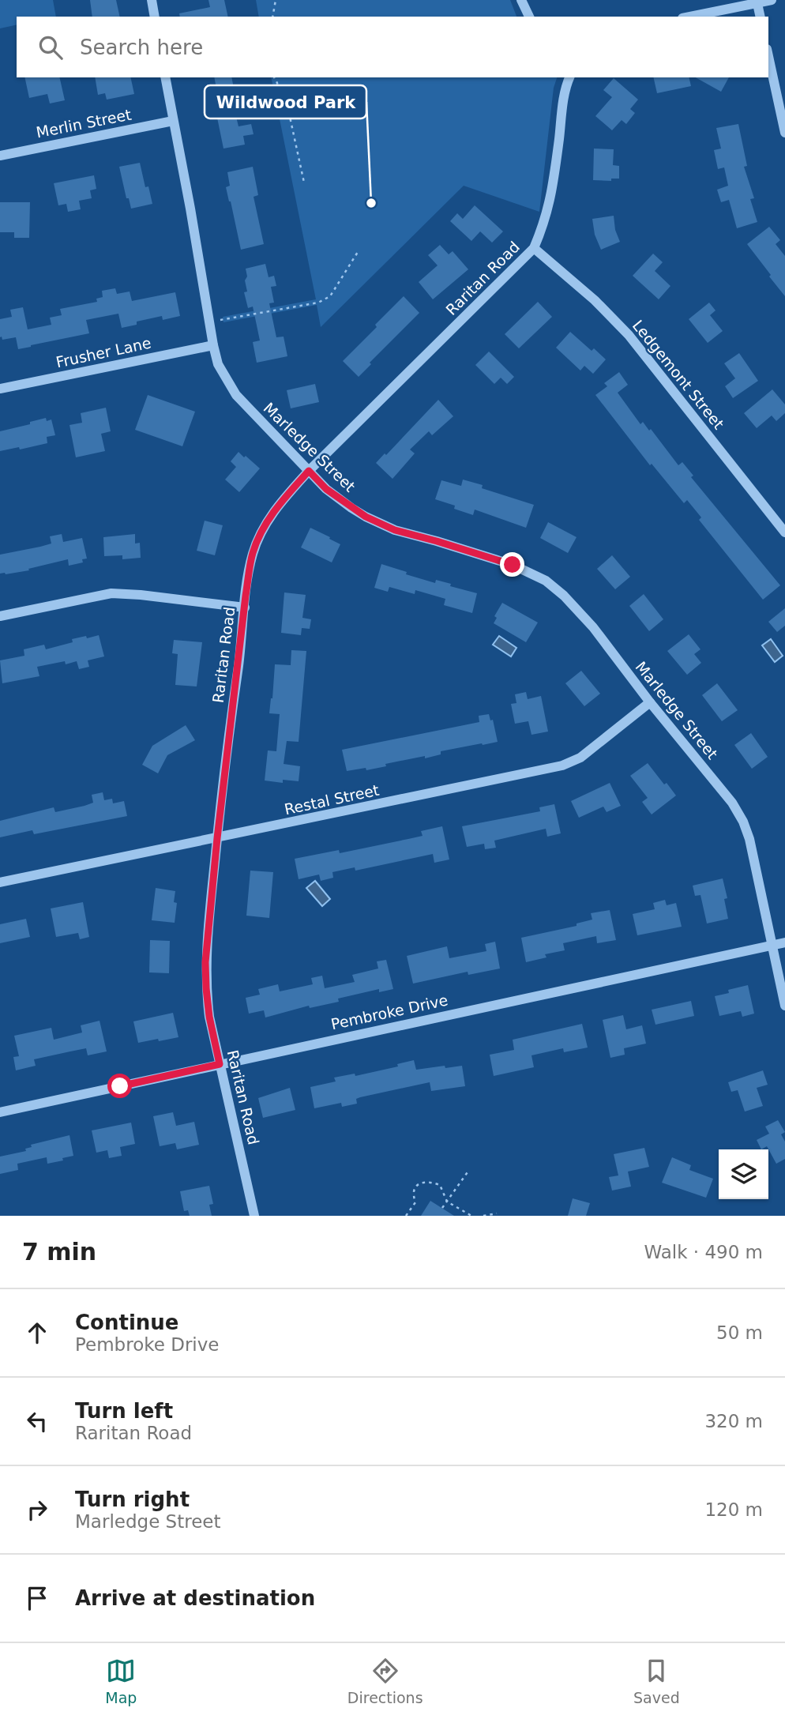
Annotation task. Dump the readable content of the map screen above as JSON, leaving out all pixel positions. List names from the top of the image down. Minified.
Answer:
{"streets":{"street":["Merlin Street","Raritan Road","Frusher Lane","Ledgemont Street","Marledge Street","Restal Street","Pembroke Drive"]},"crossings":[["Merlin Street","Marledge Street"],["Raritan Road","Ledgemont Street"],["Raritan Road","Marledge Street"],["Raritan Road","Restal Street"],["Raritan Road","Pembroke Drive"],["Frusher Lane","Marledge Street"],["Marledge Street","Restal Street"],["Marledge Street","Pembroke Drive"]],"places":["Wildwood Park"],"page":{"search":"Search here","heading":["7 min","Walk · 490 m"],"list":[["Continue","Pembroke Drive","50 m"],["Turn left","Raritan Road","320 m"],["Turn right","Marledge Street","120 m"],"Arrive at destination"],"nav":["Map","Directions","Saved"]}}
